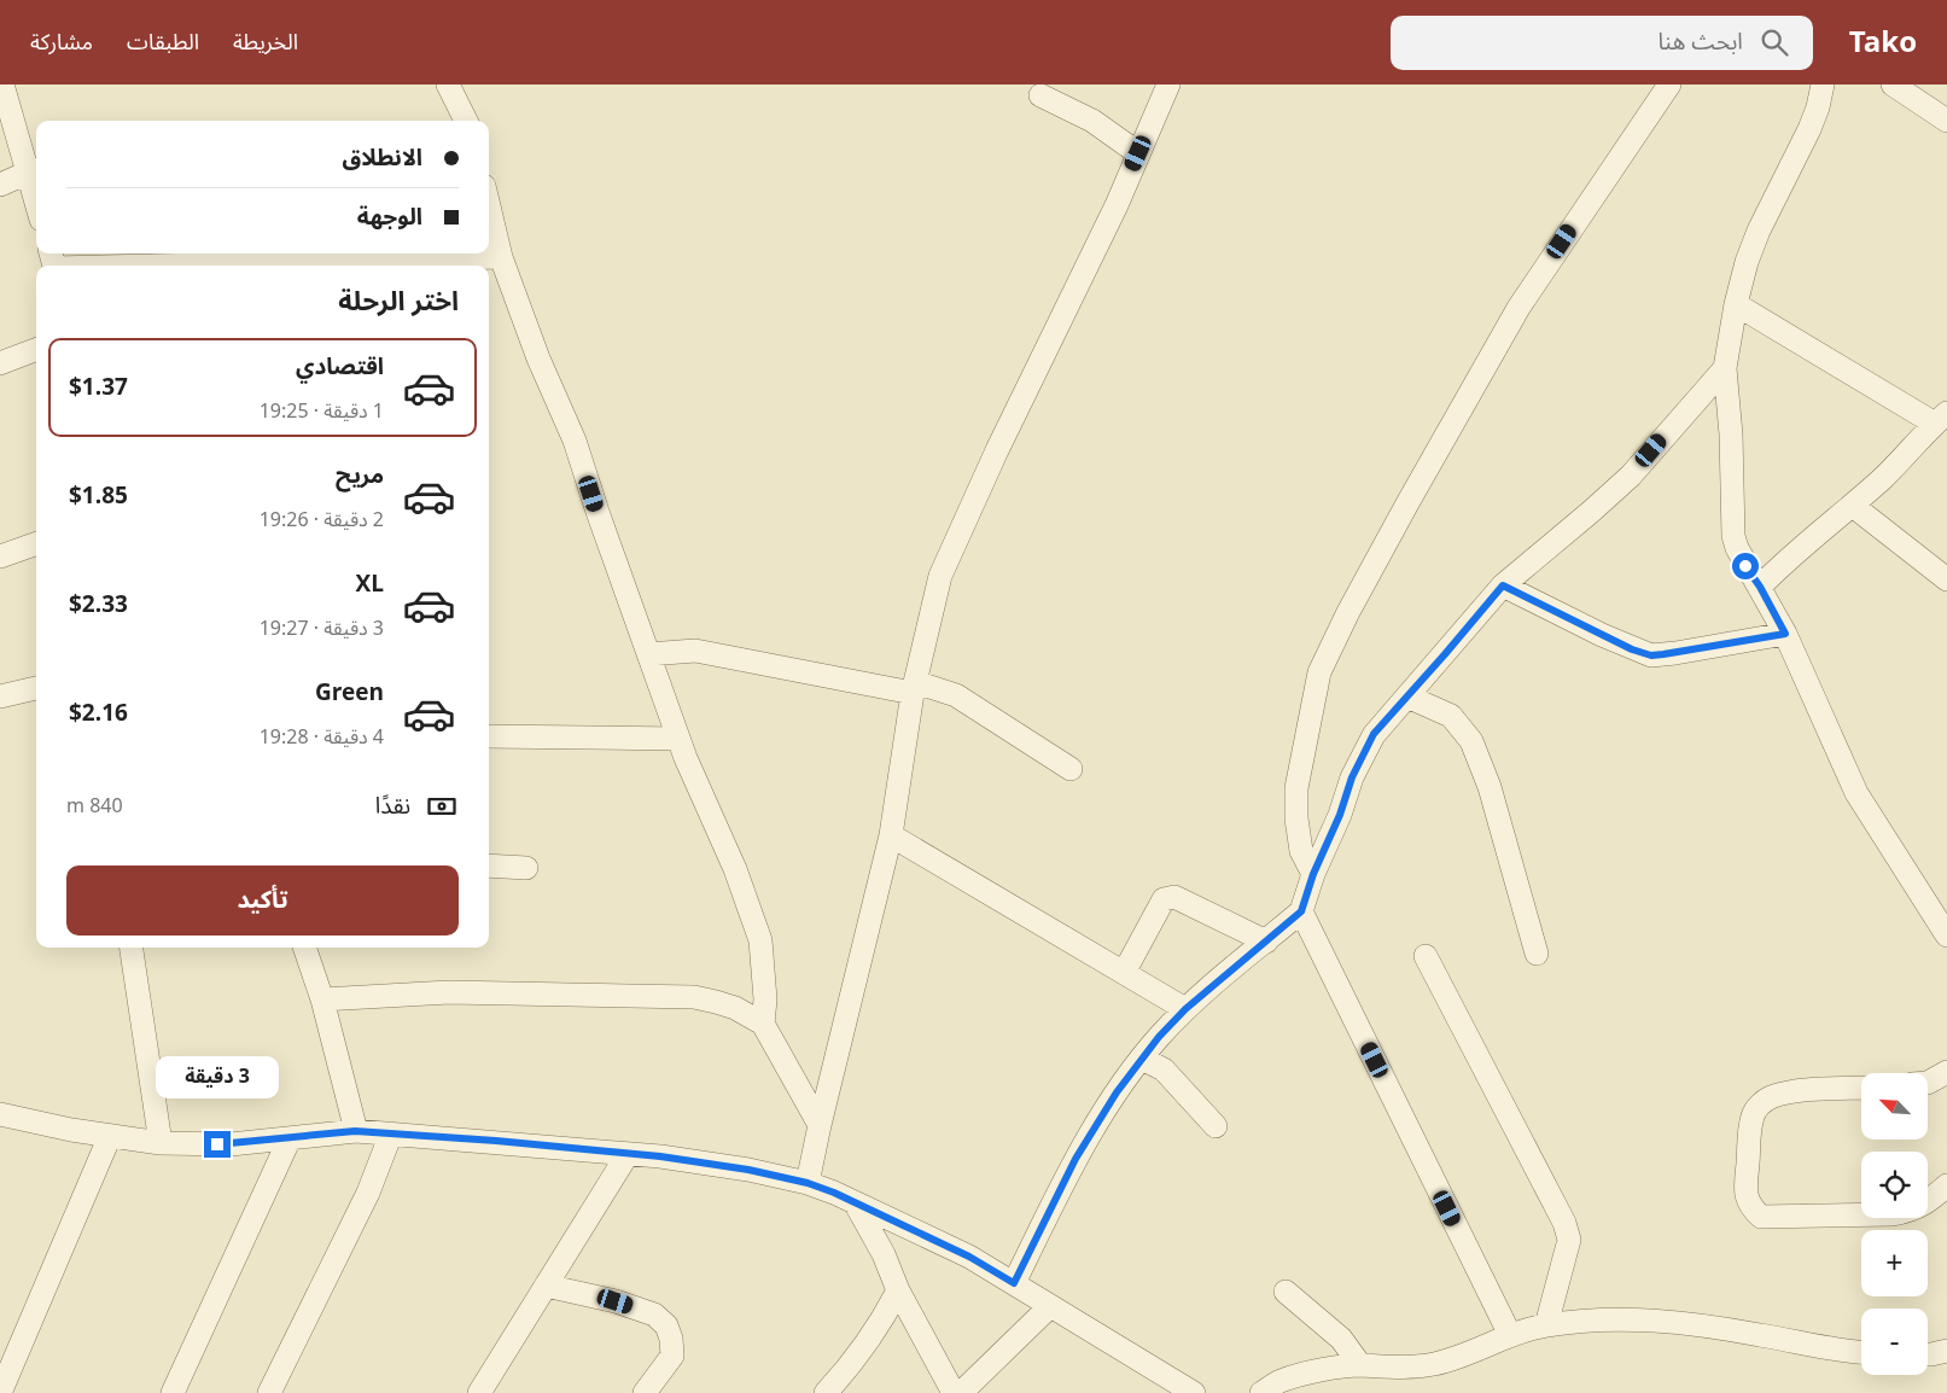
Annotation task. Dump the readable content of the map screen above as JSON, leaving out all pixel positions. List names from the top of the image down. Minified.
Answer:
{"north":"top left","page":{"header":"Tako","search":"ابحث هنا","nav":["الخريطة","الطبقات","مشاركة"],"banner":["الانطلاق","الوجهة"],"heading":"اختر الرحلة","list":[{"name":"اقتصادي","note":"1 دقيقة · 19:25","value":"$1.37"},{"name":"مريح","note":"2 دقيقة · 19:26","value":"$1.85"},{"name":"XL","note":"3 دقيقة · 19:27","value":"$2.33"},{"name":"Green","note":"4 دقيقة · 19:28","value":"$2.16"}],"pay":["نقدًا","840 m"],"buttons":"تأكيد","bubble":"3 دقيقة","map_buttons":["+","−"]}}
